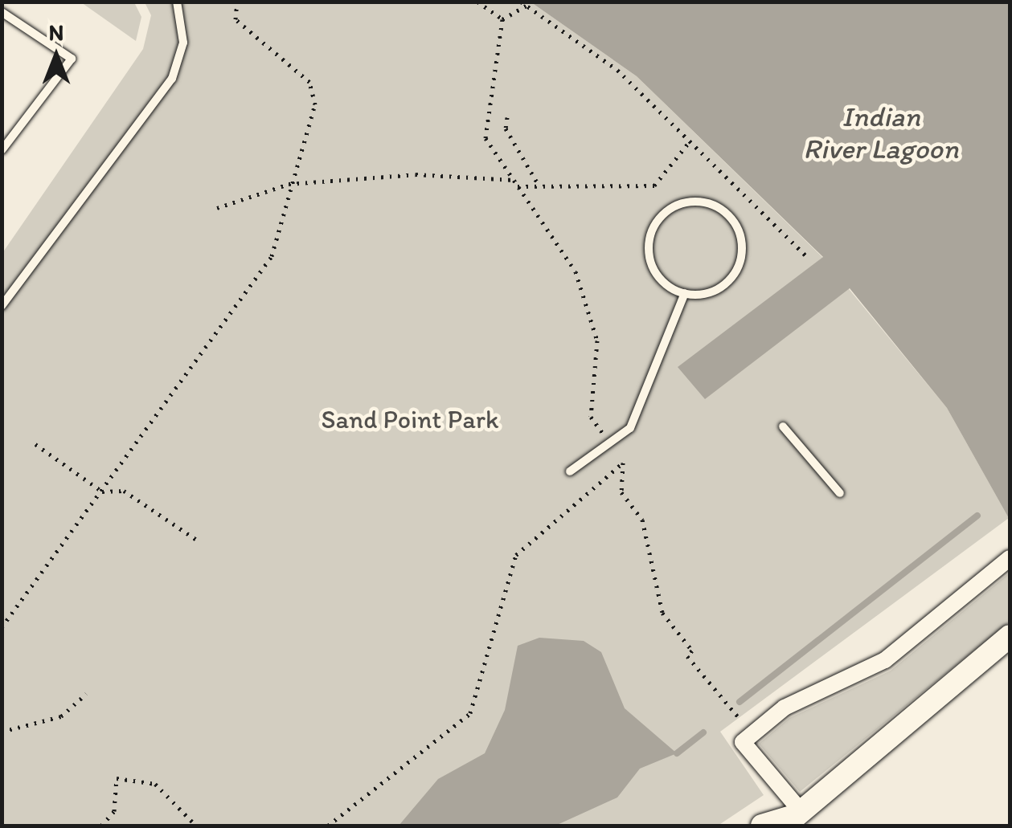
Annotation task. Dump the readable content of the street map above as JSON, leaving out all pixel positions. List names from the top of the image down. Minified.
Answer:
{"water":["Indian River Lagoon"],"parks":["Sand Point Park"],"north":"top"}
